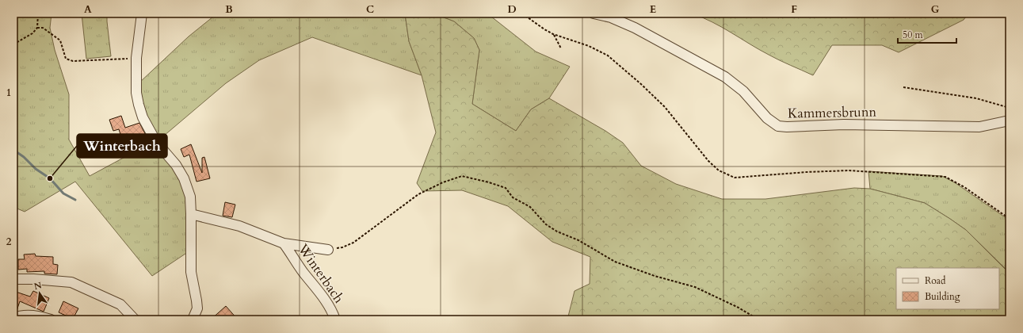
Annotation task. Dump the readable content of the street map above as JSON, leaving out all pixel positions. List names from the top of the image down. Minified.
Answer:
{"streets":{"street":["Kammersbrunn","Winterbach"]},"places":["Winterbach"],"legend":["Road","Building"],"scale_bar":"50 m","north":"top","grid":{"columns":["A","B","C","D","E","F","G"],"rows":["1","2"]}}
